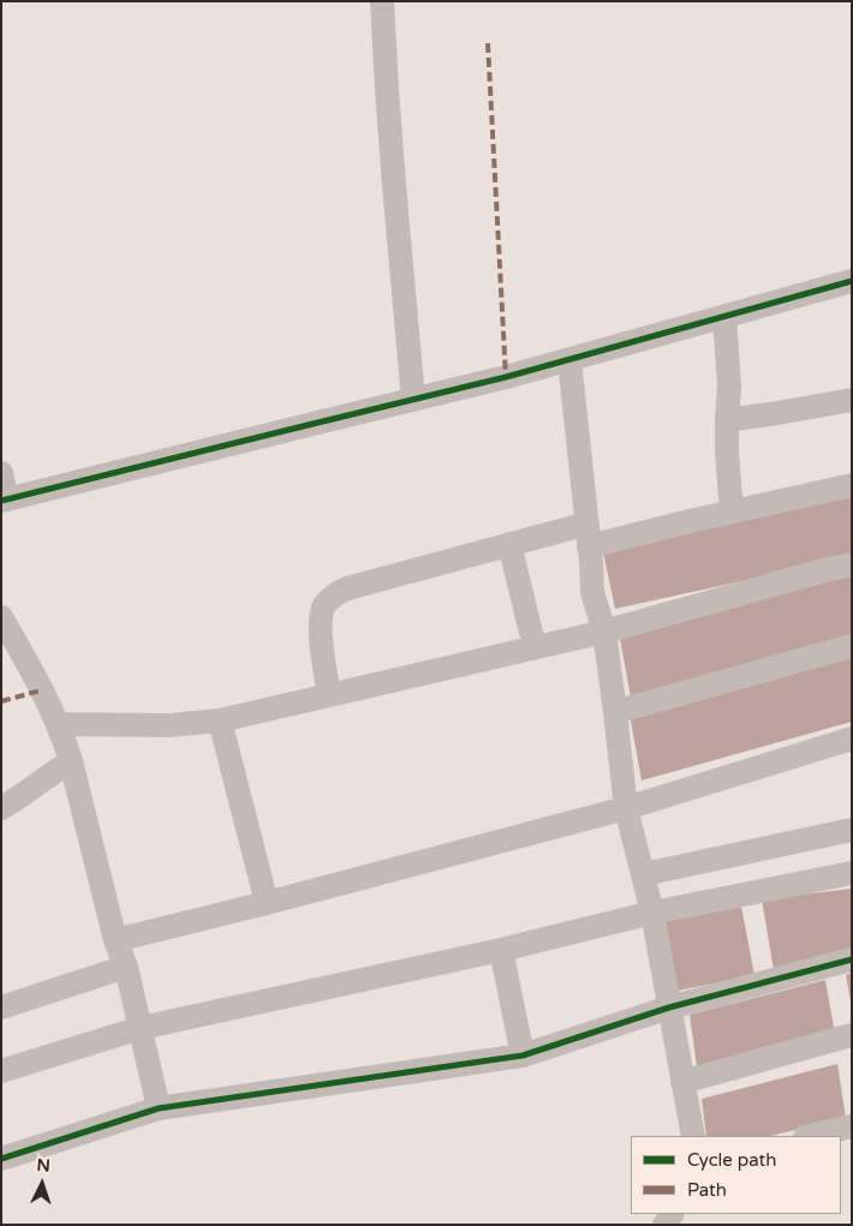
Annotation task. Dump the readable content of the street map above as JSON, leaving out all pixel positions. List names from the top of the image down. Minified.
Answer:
{"legend":["Cycle path","Path"],"north":"top"}
